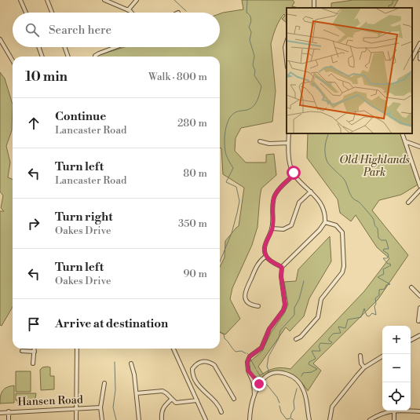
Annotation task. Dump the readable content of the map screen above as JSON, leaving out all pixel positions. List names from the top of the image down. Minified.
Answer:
{"streets":{"street":["Hansen Road"]},"parks":["Old Highlands Park"],"page":{"search":"Search here","heading":["10 min","Walk · 800 m"],"list":[["Continue","Lancaster Road","280 m"],["Turn left","Lancaster Road","80 m"],["Turn right","Oakes Drive","350 m"],["Turn left","Oakes Drive","90 m"],"Arrive at destination"],"map_buttons":["+","−"]}}
